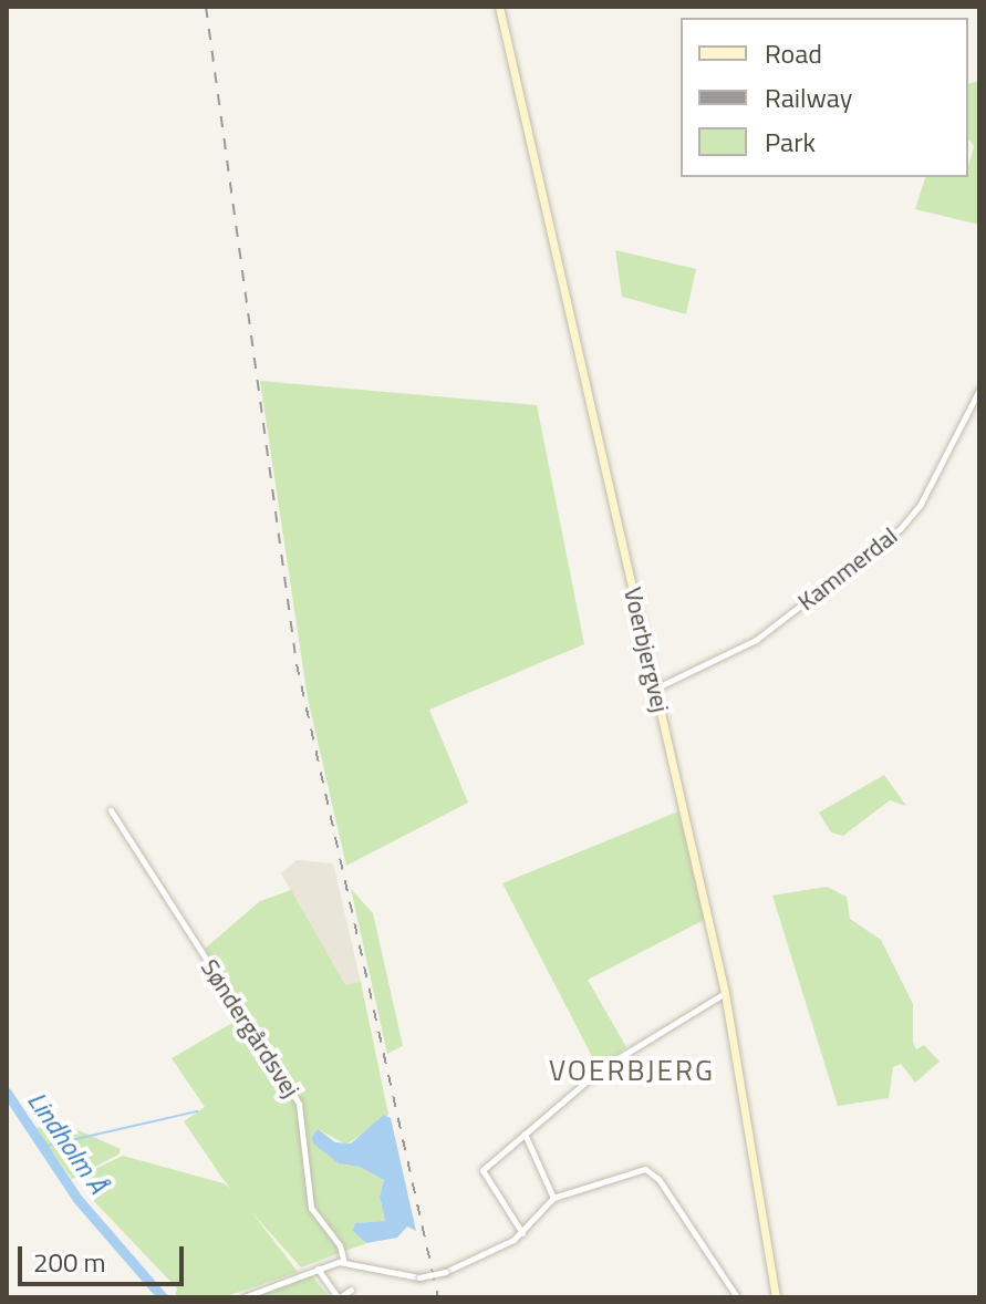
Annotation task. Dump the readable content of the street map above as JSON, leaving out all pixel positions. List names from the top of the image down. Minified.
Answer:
{"streets":{"street":["Kammerdal","Voerbjergvej","Søndergårdsvej"]},"crossings":[["Kammerdal","Voerbjergvej"]],"districts":["VOERBJERG"],"water":["Lindholm Å"],"legend":["Road","Railway","Park"],"scale_bar":"200 m"}
